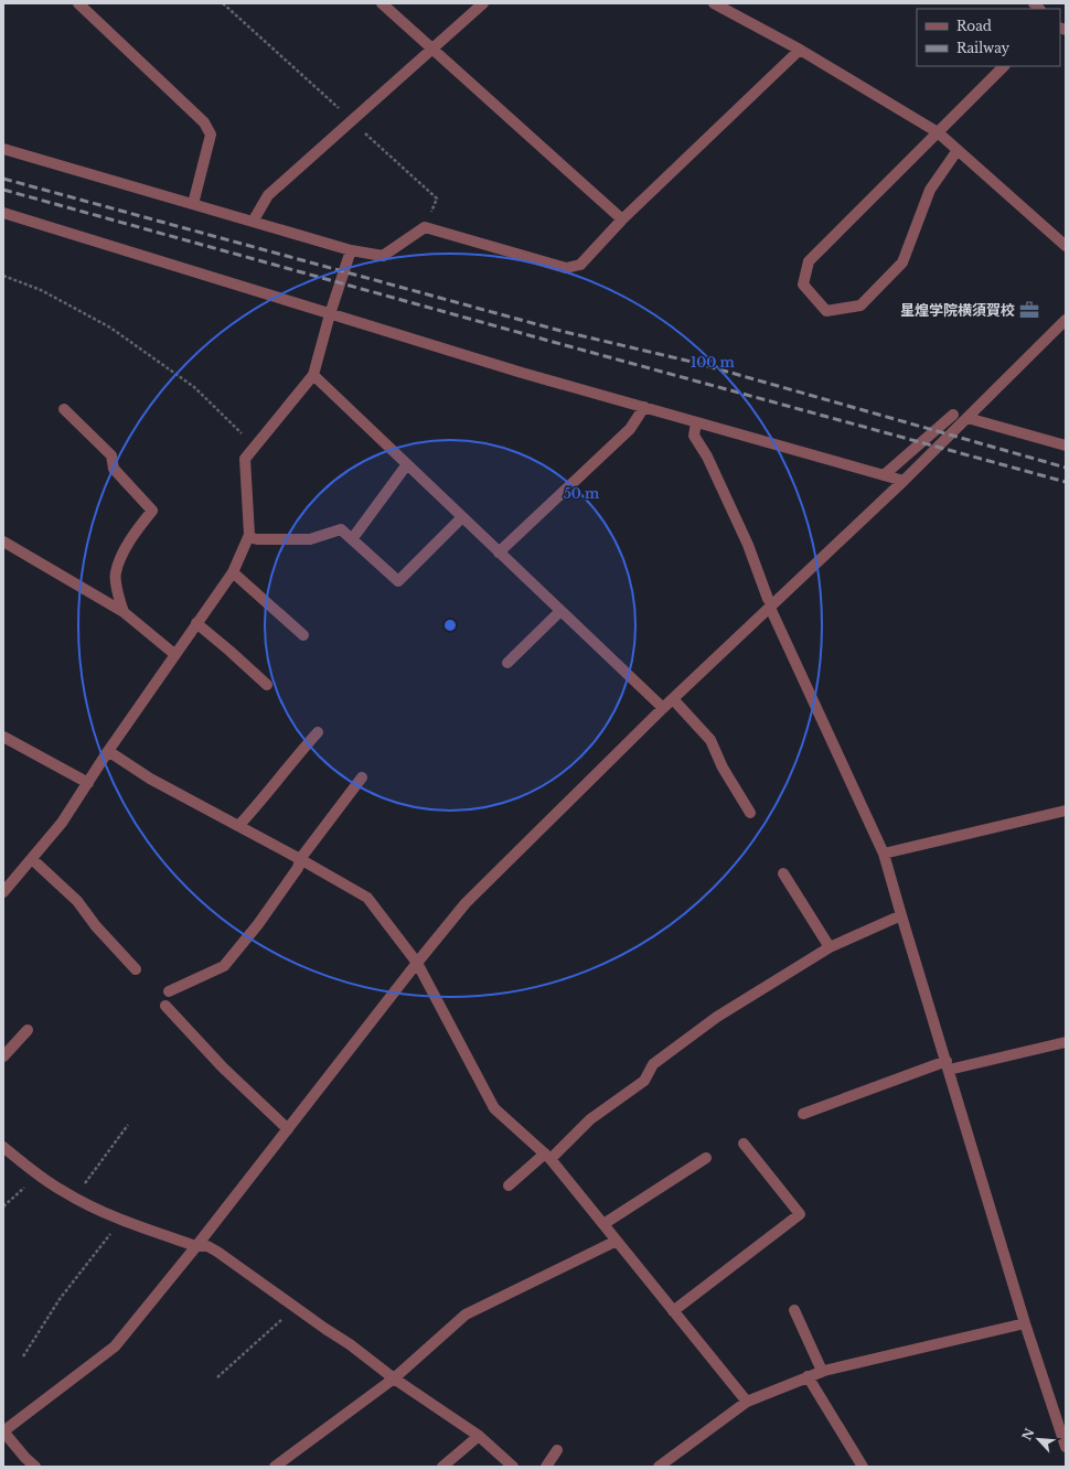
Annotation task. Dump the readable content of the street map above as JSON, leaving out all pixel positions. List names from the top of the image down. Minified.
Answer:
{"places":{"office":["星煌学院横須賀校"]},"legend":["Road","Railway"],"north":"top left","rings":["100 m","50 m"]}
